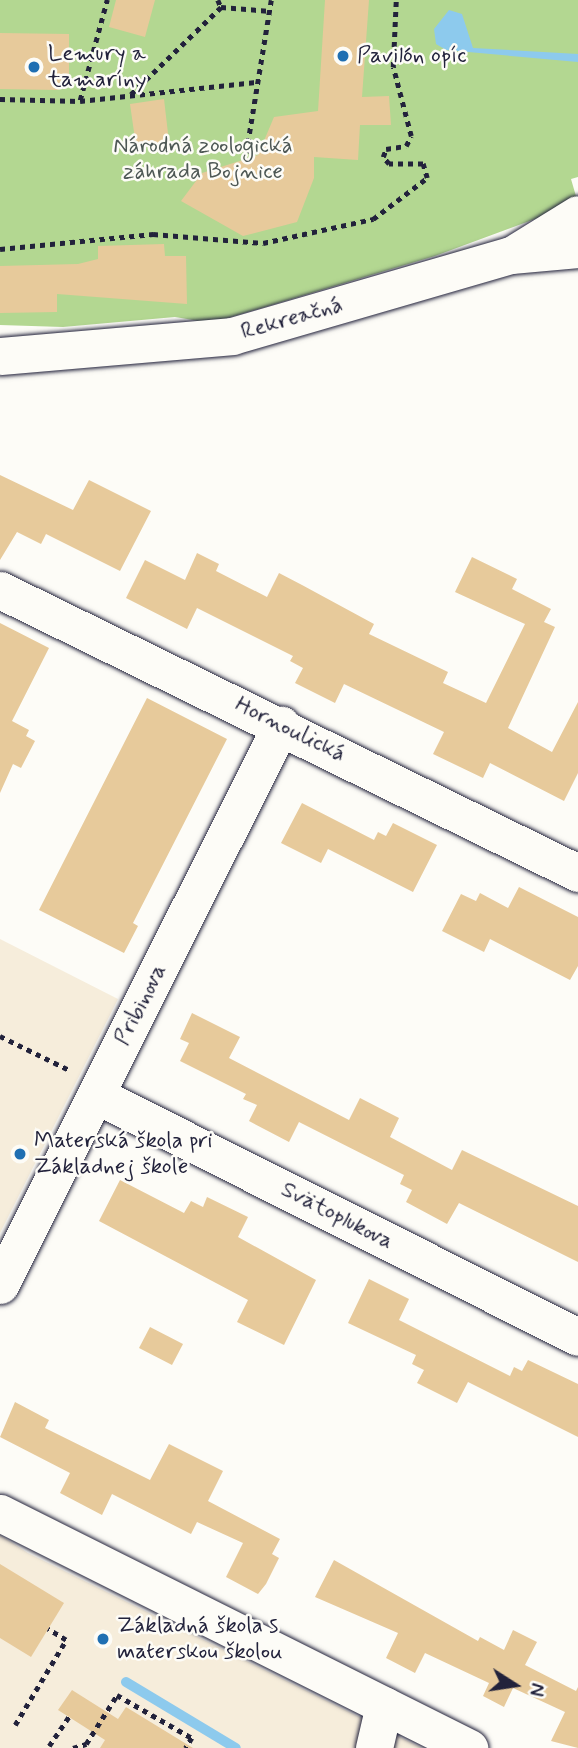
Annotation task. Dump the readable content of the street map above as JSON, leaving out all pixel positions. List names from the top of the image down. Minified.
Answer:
{"streets":{"street":["Rekreačná","Hornoulická","Pribinova","Svätoplukova"]},"crossings":[["Hornoulická","Pribinova"],["Pribinova","Svätoplukova"]],"parks":["Národná zoologická záhrada Bojnice"],"places":["Pavilón opíc","Lemury a tamaríny","Materská škola pri Základnej škole","Základná škola s materskou školou"],"north":"right"}
